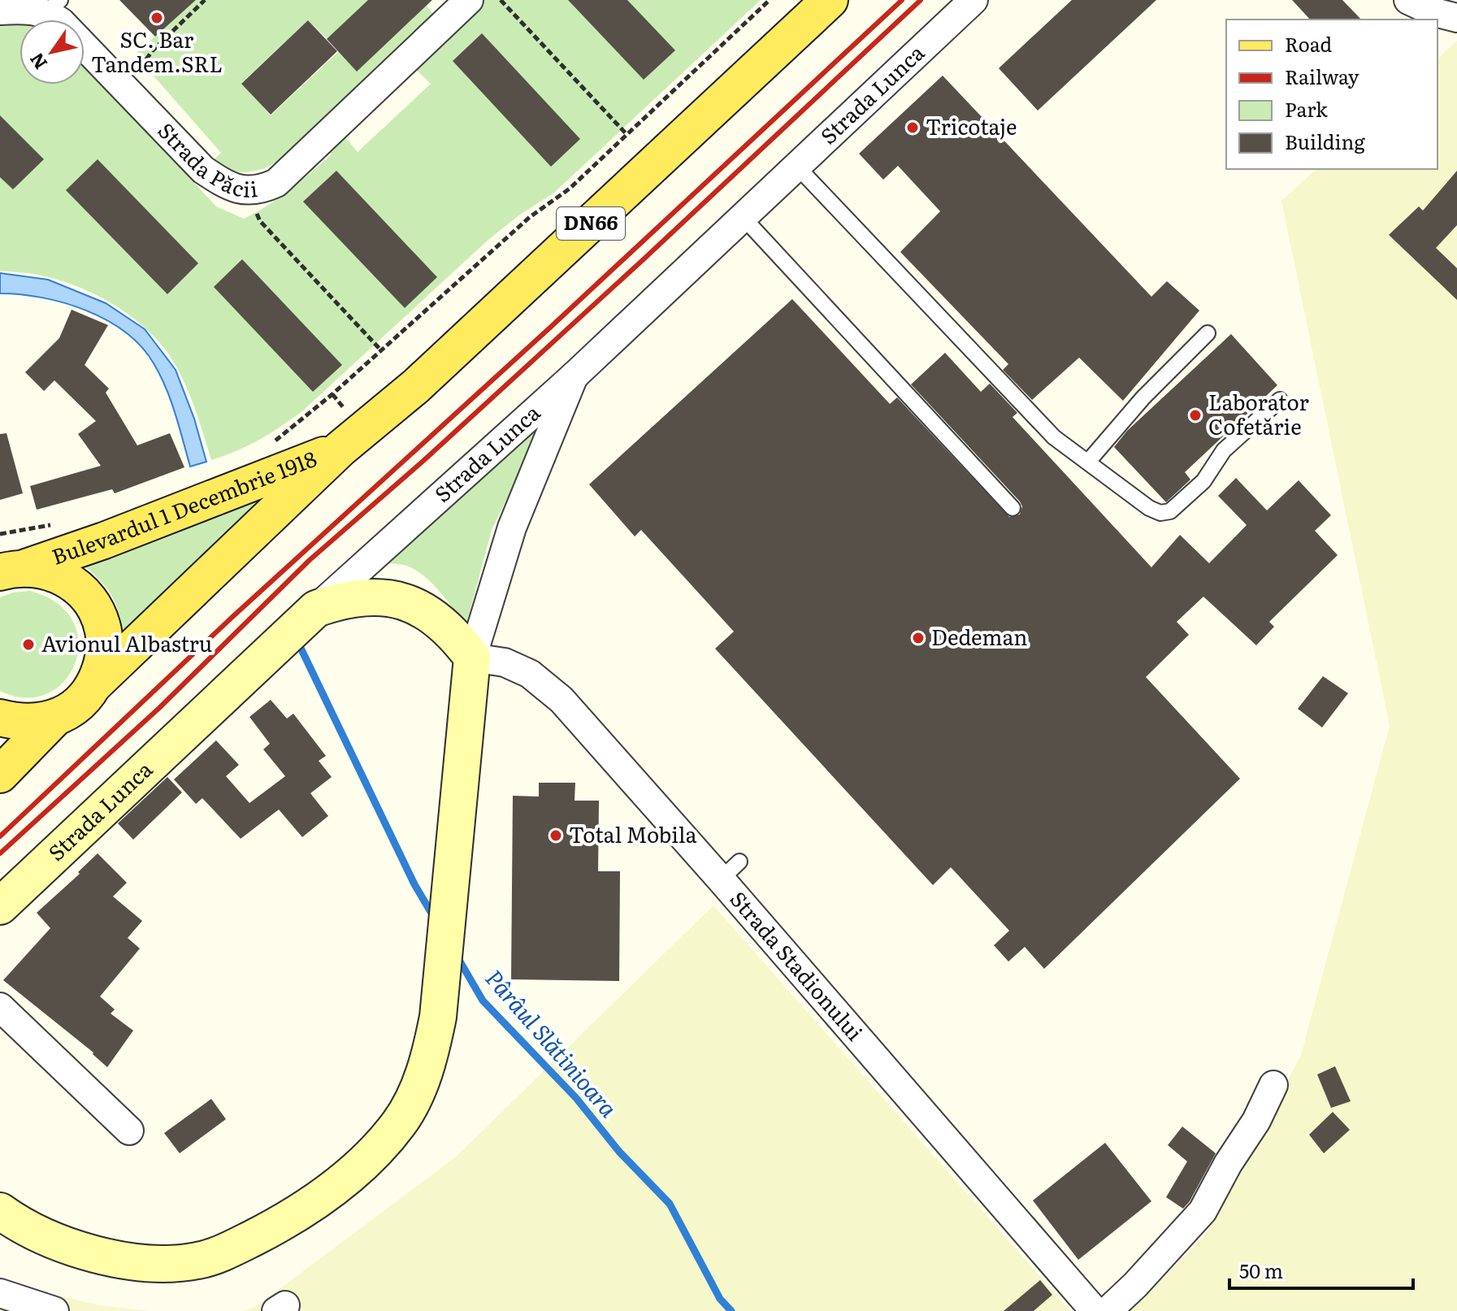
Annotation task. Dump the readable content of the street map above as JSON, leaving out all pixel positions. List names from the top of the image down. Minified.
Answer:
{"streets":{"main road":["Strada Lunca","DN66","Bulevardul 1 Decembrie 1918"],"street":["Strada Păcii","Strada Stadionului"]},"water":["Pârâul Slătinioara"],"places":["SC. Bar Tandem.SRL","Tricotaje","Laborator Cofetărie","Dedeman","Avionul Albastru","Total Mobila"],"legend":["Road","Railway","Park","Building"],"scale_bar":"50 m","north":"bottom left"}
